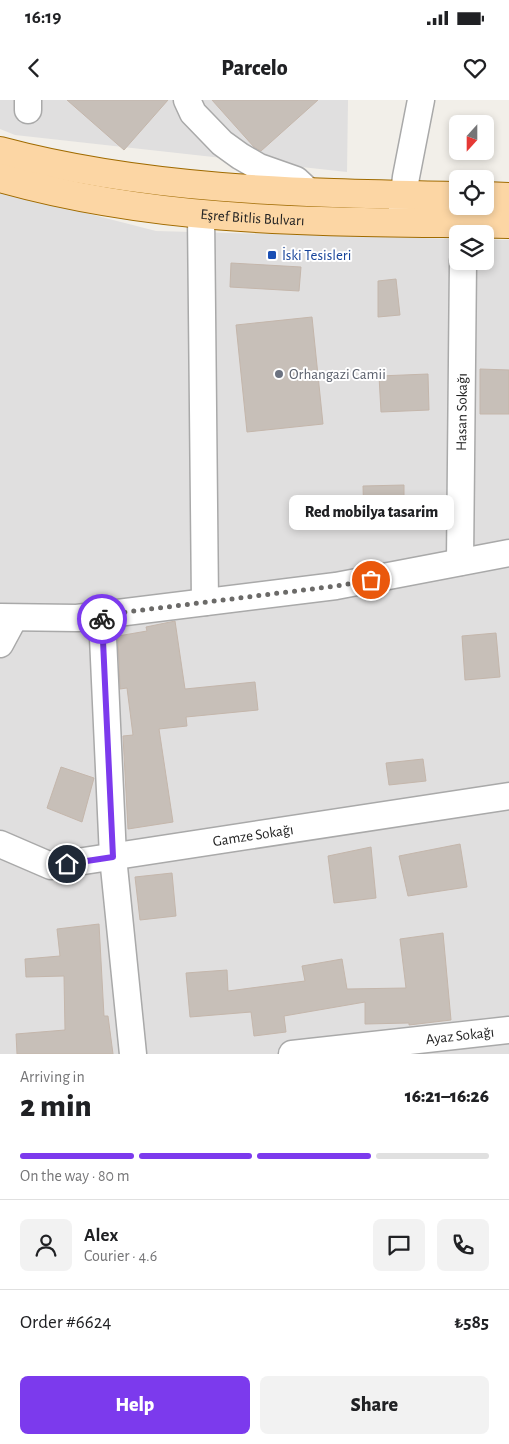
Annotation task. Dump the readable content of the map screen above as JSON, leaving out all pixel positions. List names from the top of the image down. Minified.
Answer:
{"streets":{"main road":["Eşref Bitlis Bulvarı"],"street":["Hasan Sokağı","Gamze Sokağı","Ayaz Sokağı"]},"places":{"transit":["İski Tesisleri"],"other":["Orhangazi Camii","Red mobilya tasarim"]},"north":"bottom","page":{"status":"16:19","header":"Parcelo","bubble":"Red mobilya tasarim","heading":["2 min","Arriving in","16:21–16:26"],"panel":["Alex","Courier · 4.6","Order #6624","₺585"],"bar":"On the way · 80 m","buttons":["Help","Share"]}}
